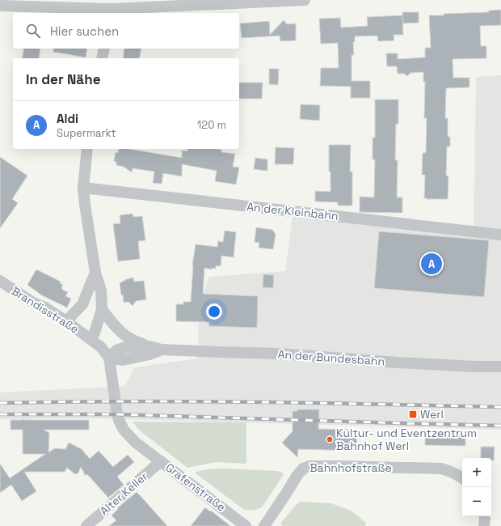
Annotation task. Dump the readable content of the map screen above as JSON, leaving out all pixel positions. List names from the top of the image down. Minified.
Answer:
{"streets":{"street":["An der Kleinbahn","Brandisstraße","An der Bundesbahn","Bahnhofstraße","Grafenstraße","Alter Keller"]},"crossings":[["Brandisstraße","An der Bundesbahn"],["Brandisstraße","Grafenstraße"],["An der Bundesbahn","Grafenstraße"],["Grafenstraße","Alter Keller"]],"places":{"transit":["Werl"],"other":["Kultur- und Eventzentrum Bahnhof Werl"]},"page":{"search":"Hier suchen","heading":"In der Nähe","list":[{"mark":"A","name":"Aldi","note":"Supermarkt","value":"120 m"}],"pins":"A","map_buttons":["+","−"]}}
